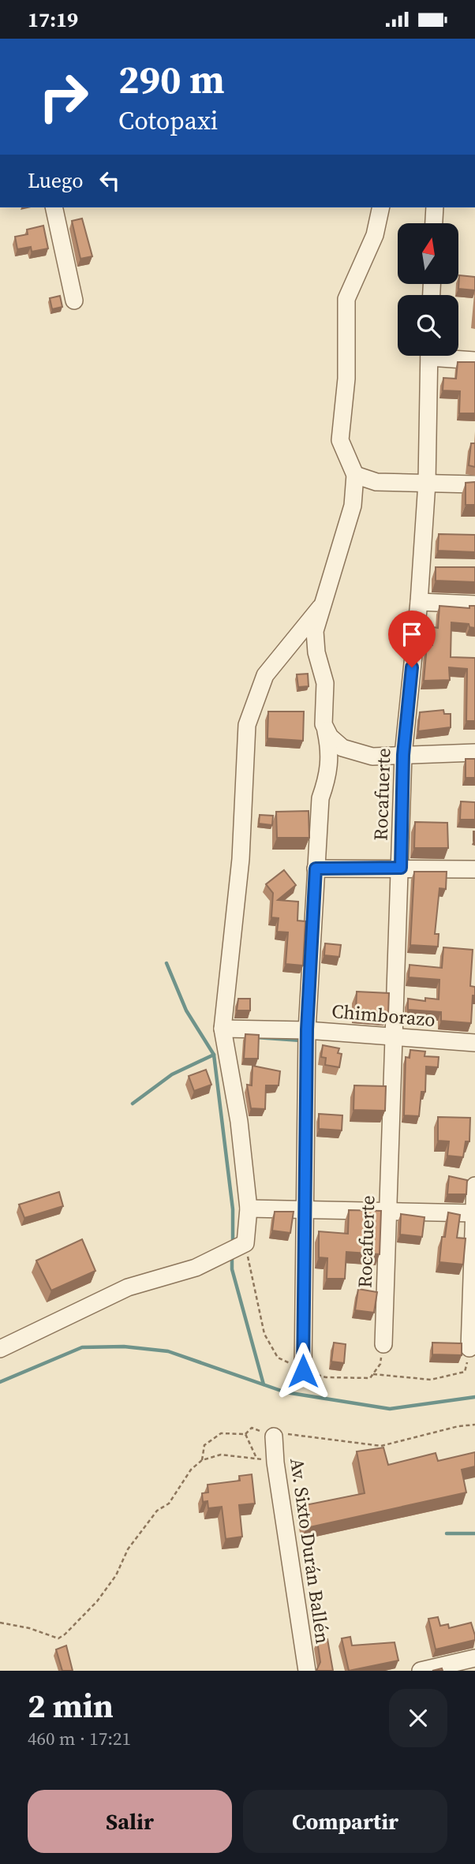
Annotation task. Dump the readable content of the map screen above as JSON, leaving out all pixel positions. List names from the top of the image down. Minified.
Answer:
{"streets":{"street":["Rocafuerte","Chimborazo","Av. Sixto Durán Ballén"]},"crossings":[["Rocafuerte","Chimborazo"]],"north":"top","page":{"status":"17:19","turn":["290 m","Cotopaxi"],"then":"Luego","heading":["2 min","460 m · 17:21"],"buttons":["Salir","Compartir"]}}
